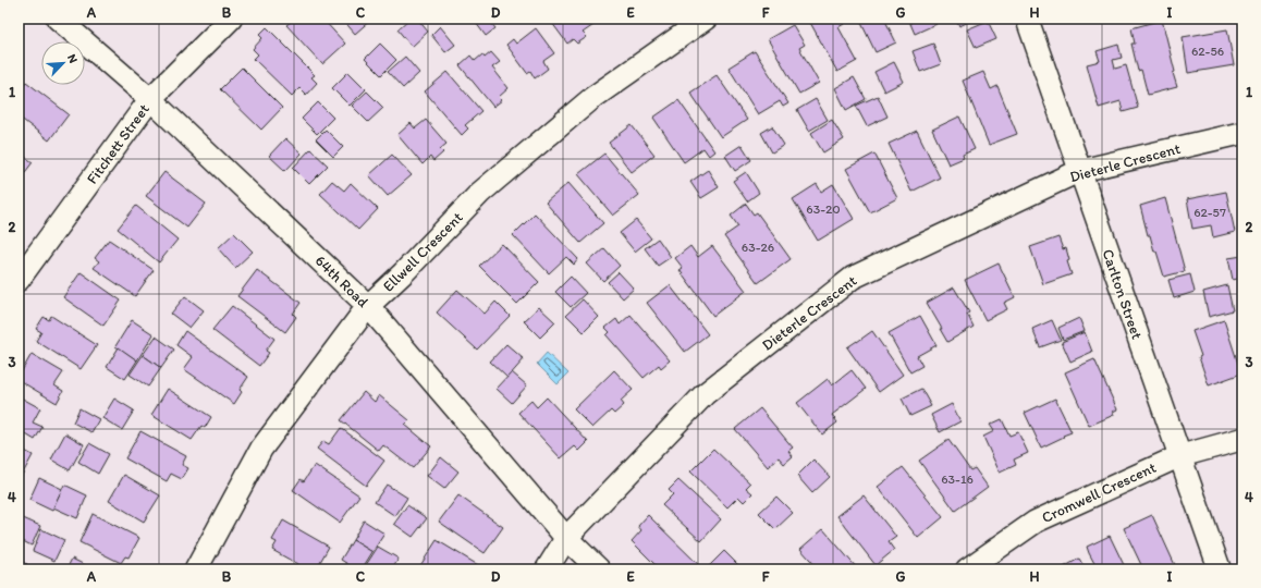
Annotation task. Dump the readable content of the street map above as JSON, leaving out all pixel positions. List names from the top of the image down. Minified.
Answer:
{"streets":{"street":["Fitchett Street","Dieterle Crescent","Ellwell Crescent","64th Road","Carlton Street","Cromwell Crescent"]},"crossings":[["Fitchett Street","64th Road"],["Dieterle Crescent","64th Road"],["Dieterle Crescent","Carlton Street"],["Ellwell Crescent","64th Road"],["Carlton Street","Cromwell Crescent"]],"house_numbers":["62-56","63-20","62-57","63-26","63-16"],"north":"top right","grid":{"columns":["A","B","C","D","E","F","G","H","I"],"rows":["1","2","3","4"]}}
